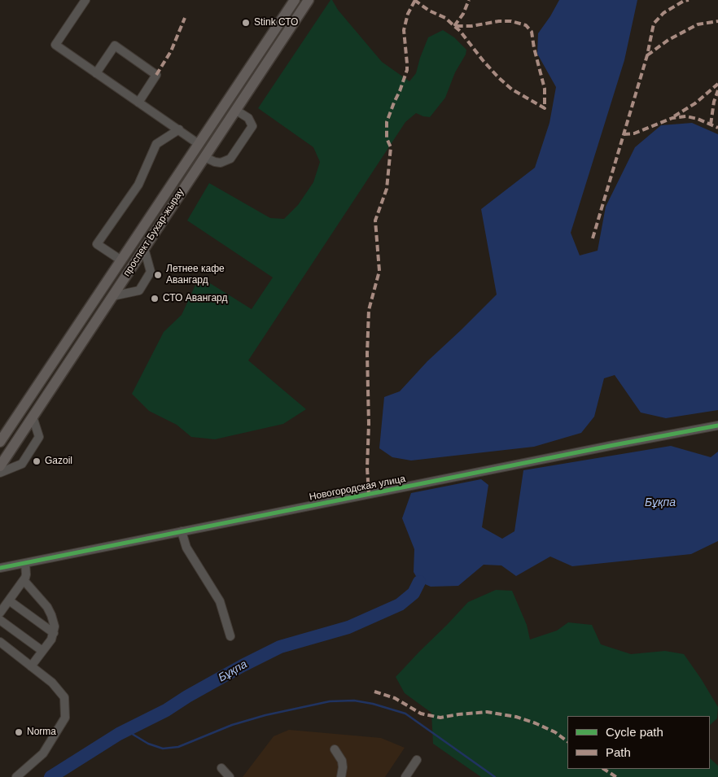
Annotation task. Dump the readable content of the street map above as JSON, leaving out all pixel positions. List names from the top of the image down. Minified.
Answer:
{"streets":{"main road":["проспект Бухар-жырау"],"street":["Новогородская улица"]},"water":["Бұқпа"],"places":["Stink СТО","Летнее кафе Авангард","СТО Авангард","Gazoil","Norma"],"legend":["Cycle path","Path"]}
